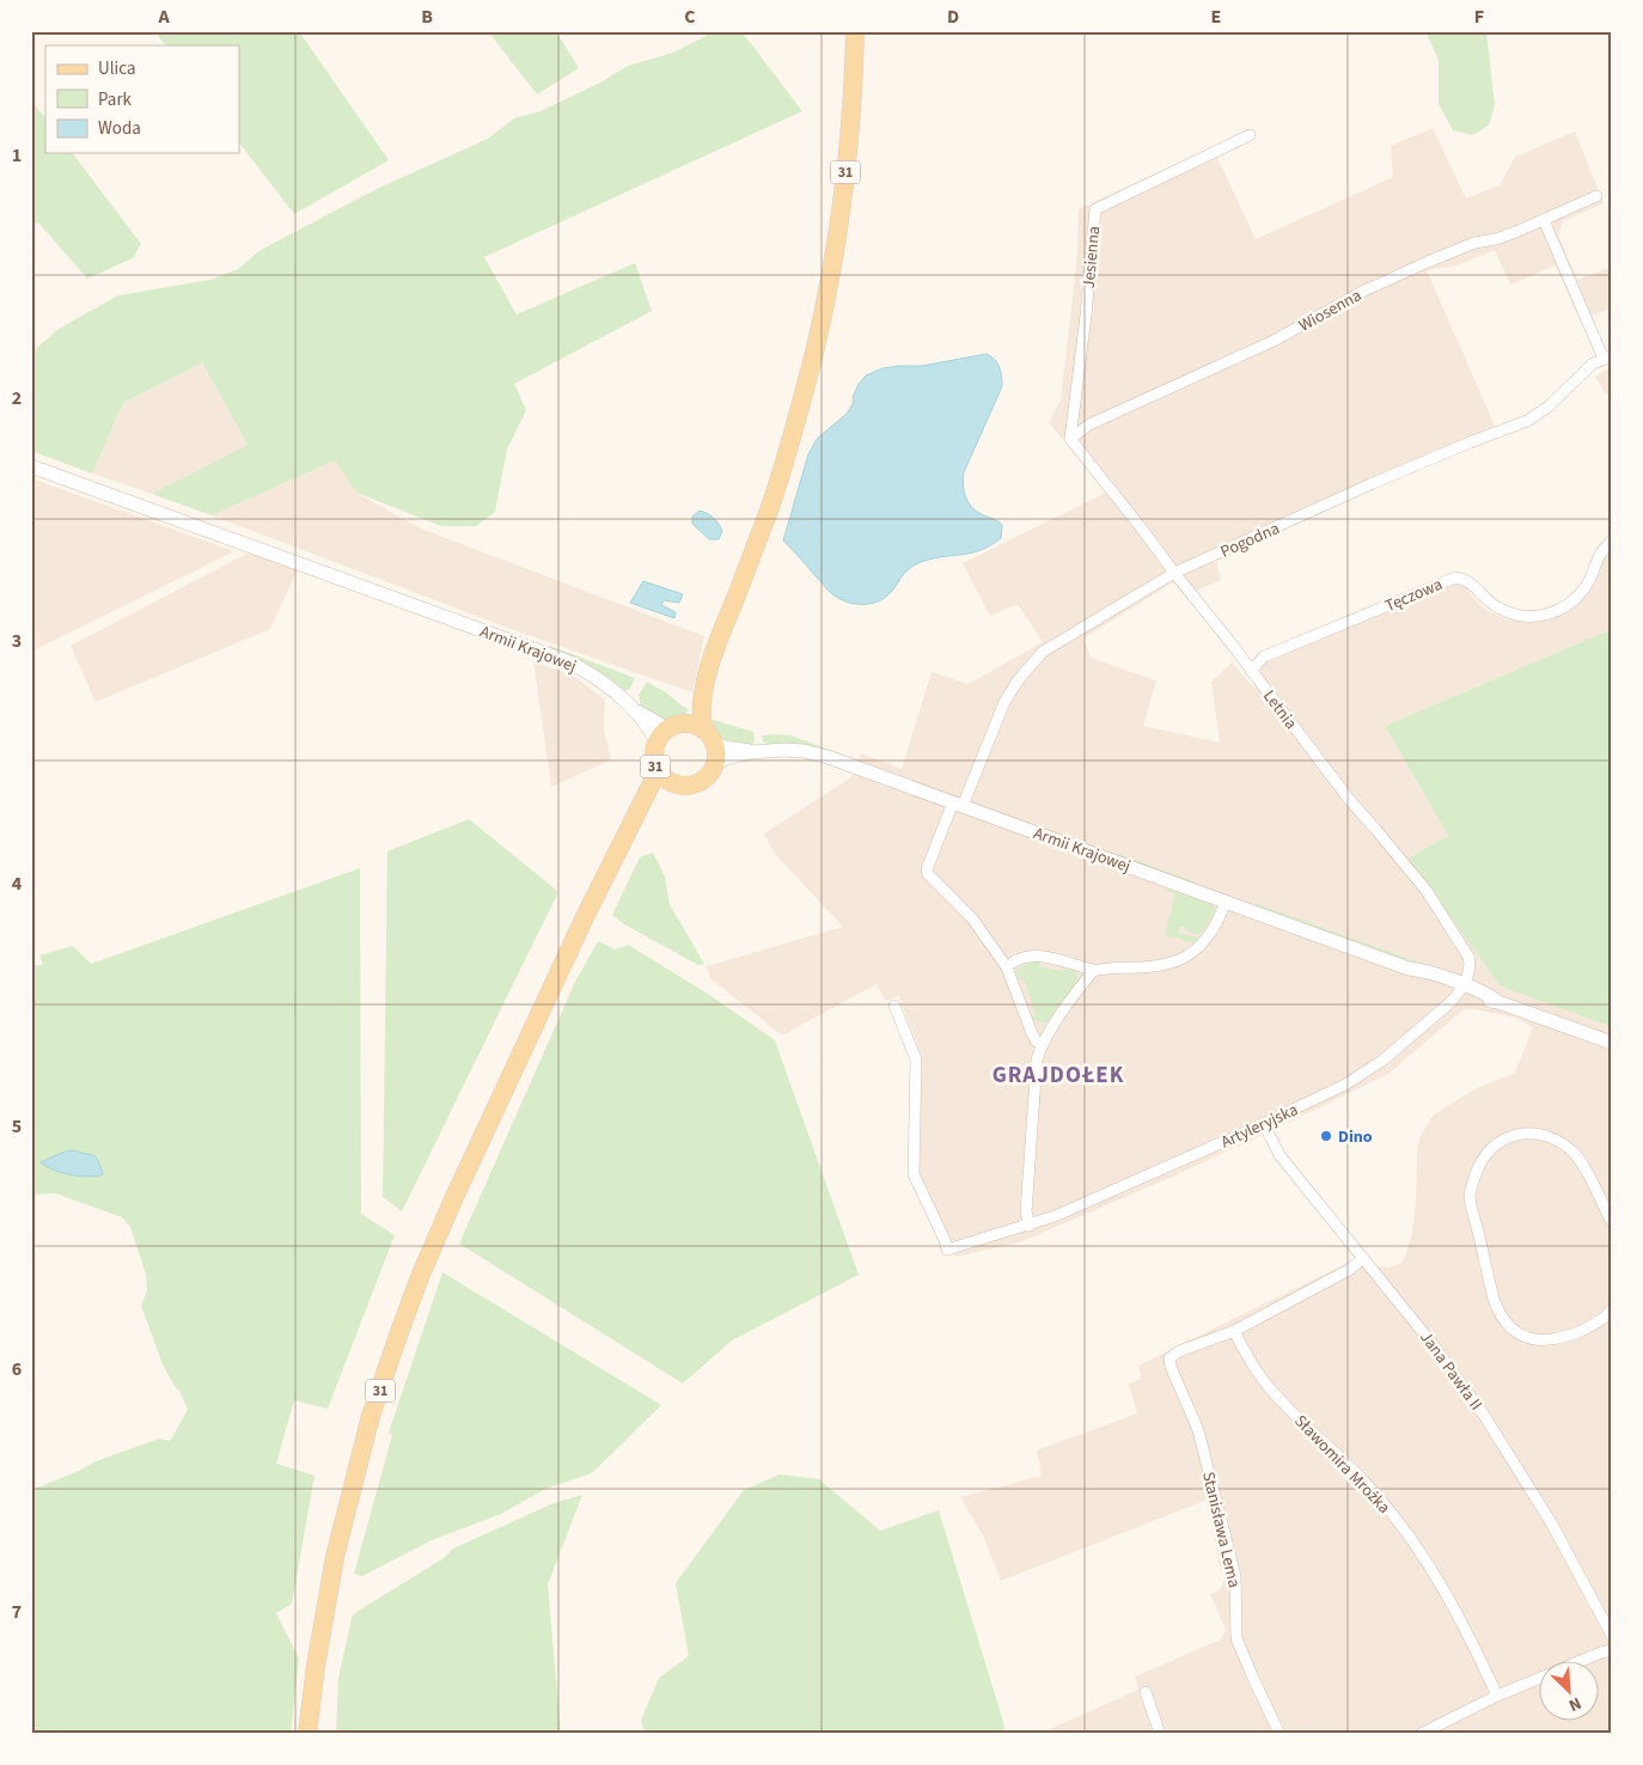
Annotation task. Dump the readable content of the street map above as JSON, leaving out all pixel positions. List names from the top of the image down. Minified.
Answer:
{"streets":{"main road":["31"],"street":["Jesienna","Wiosenna","Pogodna","Tęczowa","Armii Krajowej","Letnia","Artyleryjska","Jana Pawła II","Sławomira Mrożka","Stanisława Lema"]},"crossings":[["31","Armii Krajowej"],["Jesienna","Wiosenna"],["Jesienna","Letnia"],["Wiosenna","Letnia"],["Pogodna","Armii Krajowej"],["Pogodna","Letnia"],["Tęczowa","Letnia"],["Armii Krajowej","Letnia"],["Armii Krajowej","Artyleryjska"],["Letnia","Artyleryjska"],["Artyleryjska","Jana Pawła II"],["Sławomira Mrożka","Stanisława Lema"]],"districts":["GRAJDOŁEK"],"places":["Dino"],"legend":["Ulica","Park","Woda"],"north":"bottom right","grid":{"columns":["A","B","C","D","E","F"],"rows":["1","2","3","4","5","6","7"]}}
